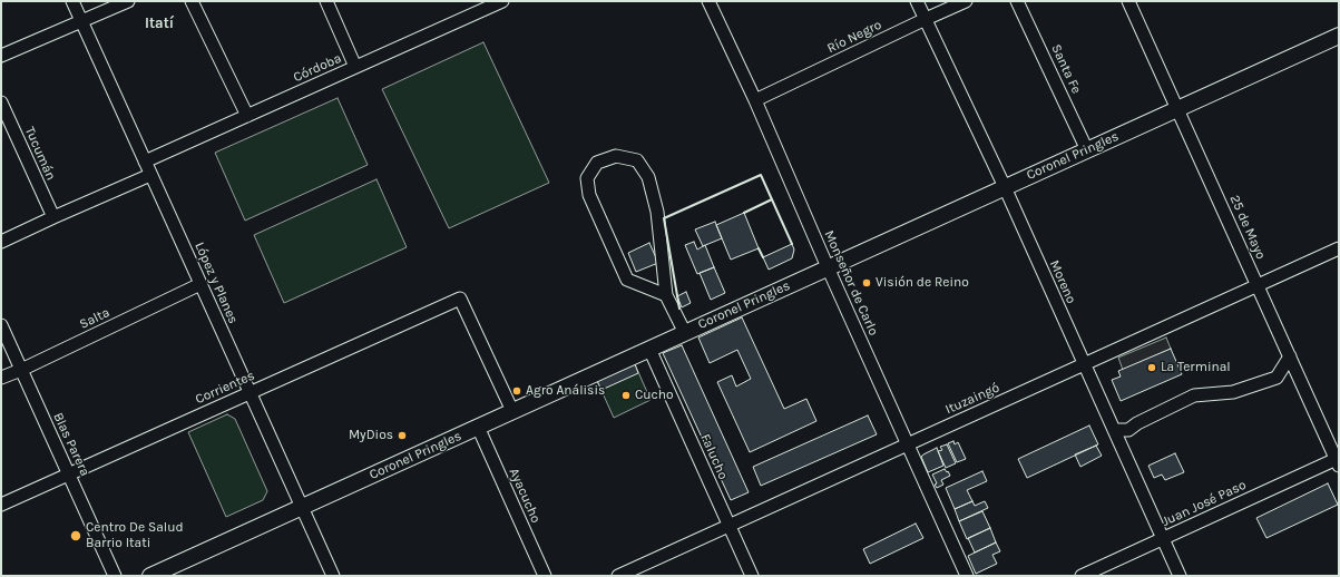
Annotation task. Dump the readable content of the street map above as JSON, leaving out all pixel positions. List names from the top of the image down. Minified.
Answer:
{"streets":{"main road":["Coronel Pringles"],"street":["Río Negro","Córdoba","Santa Fe","Tucumán","25 de Mayo","Moreno","López y Planes","Monseñor de Carlo","Salta","Corrientes","Ituzaingó","Blas Parera","Falucho","Ayacucho","Juan José Paso"]},"crossings":[["Río Negro","Moreno"],["Río Negro","Monseñor de Carlo"],["Córdoba","López y Planes"],["Santa Fe","Coronel Pringles"],["Coronel Pringles","25 de Mayo"],["Coronel Pringles","Moreno"],["Coronel Pringles","López y Planes"],["Coronel Pringles","Monseñor de Carlo"],["Coronel Pringles","Corrientes"],["Coronel Pringles","Falucho"],["Coronel Pringles","Ayacucho"],["25 de Mayo","Ituzaingó"],["25 de Mayo","Juan José Paso"],["Moreno","Ituzaingó"],["Moreno","Juan José Paso"],["López y Planes","Salta"],["López y Planes","Corrientes"],["Monseñor de Carlo","Ituzaingó"],["Salta","Blas Parera"],["Corrientes","Blas Parera"],["Ituzaingó","Falucho"]],"districts":["Itatí"],"places":["Visión de Reino","La Terminal","Agro Análisis","Cucho","MyDios","Centro De Salud Barrio Itati"]}
